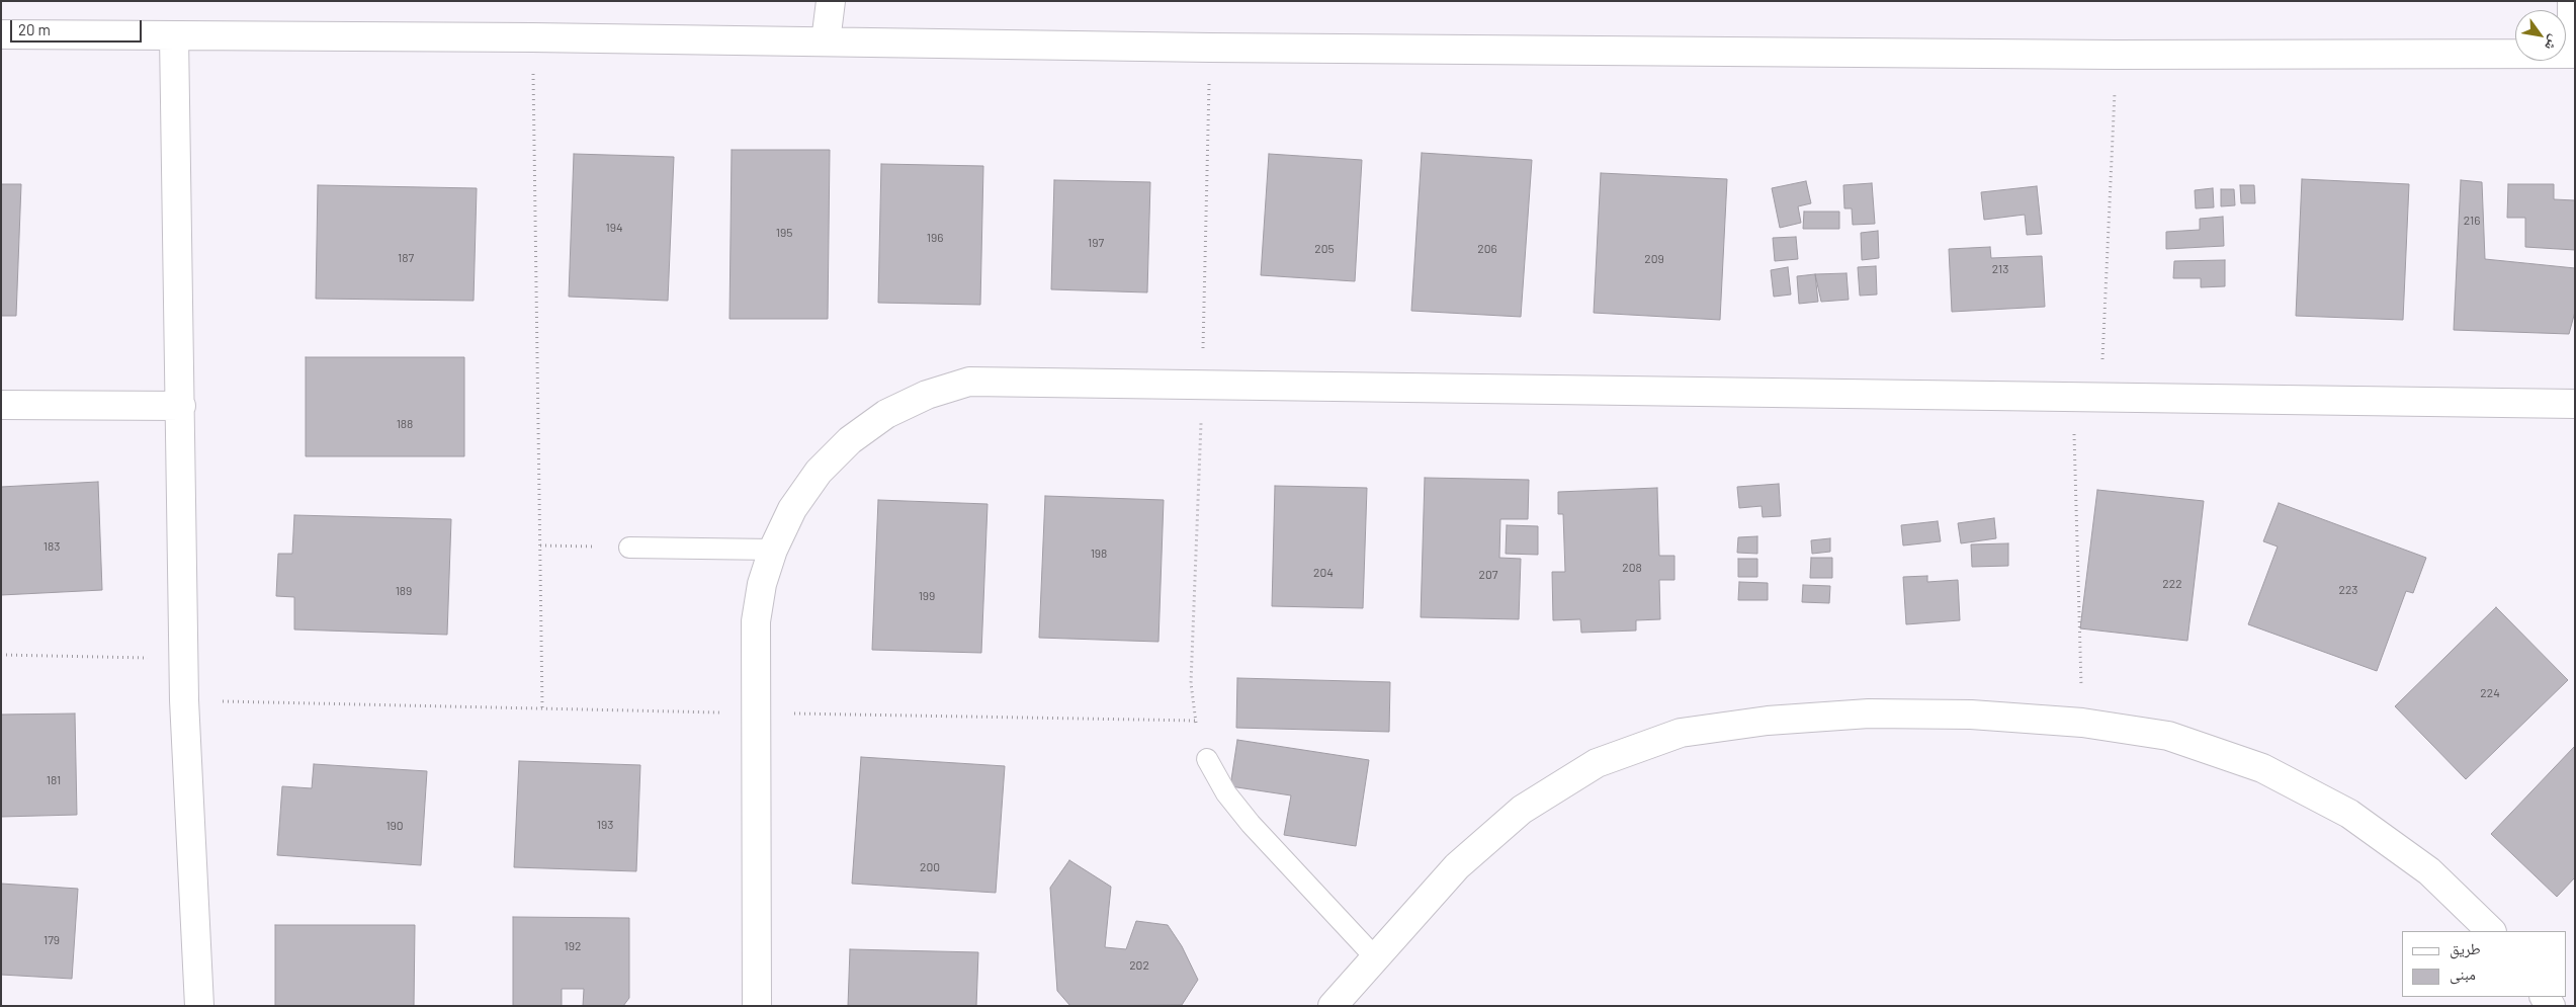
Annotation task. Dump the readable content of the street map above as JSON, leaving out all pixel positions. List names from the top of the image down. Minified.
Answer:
{"house_numbers":["216","194","195","196","197","205","206","187","209","213","188","183","198","208","204","207","222","223","189","199","224","181","193","190","200","179","192","202"],"legend":["طريق","مبنى"],"scale_bar":"20 m","north":"bottom right"}
